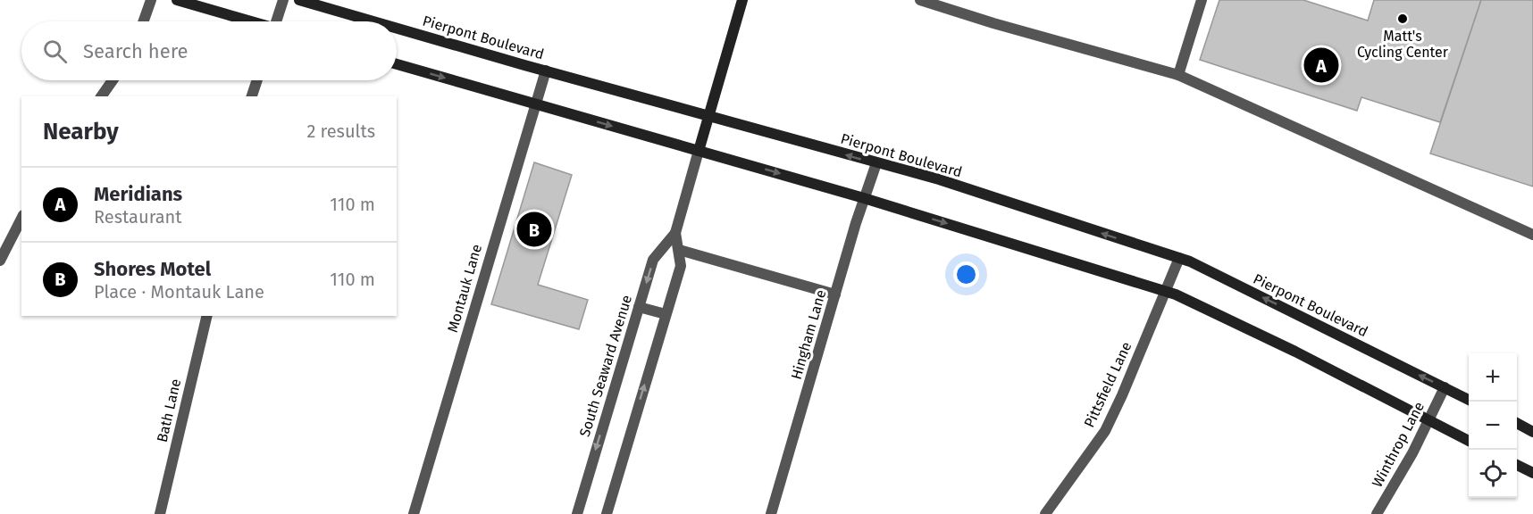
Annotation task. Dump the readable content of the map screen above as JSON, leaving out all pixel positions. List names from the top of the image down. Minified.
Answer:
{"streets":{"street":["Pierpont Boulevard","Montauk Lane","Hingham Lane","South Seaward Avenue","Pittsfield Lane","Bath Lane","Winthrop Lane"]},"crossings":[["Pierpont Boulevard","Montauk Lane"],["Pierpont Boulevard","Hingham Lane"],["Pierpont Boulevard","South Seaward Avenue"],["Pierpont Boulevard","Pittsfield Lane"],["Pierpont Boulevard","Winthrop Lane"]],"places":["Matt's Cycling Center"],"page":{"search":"Search here","pins":["A","B"],"heading":["Nearby","2 results"],"list":[{"mark":"A","name":"Meridians","note":"Restaurant","value":"110 m"},{"mark":"B","name":"Shores Motel","note":"Place · Montauk Lane","value":"110 m"}],"map_buttons":["+","−"]}}
